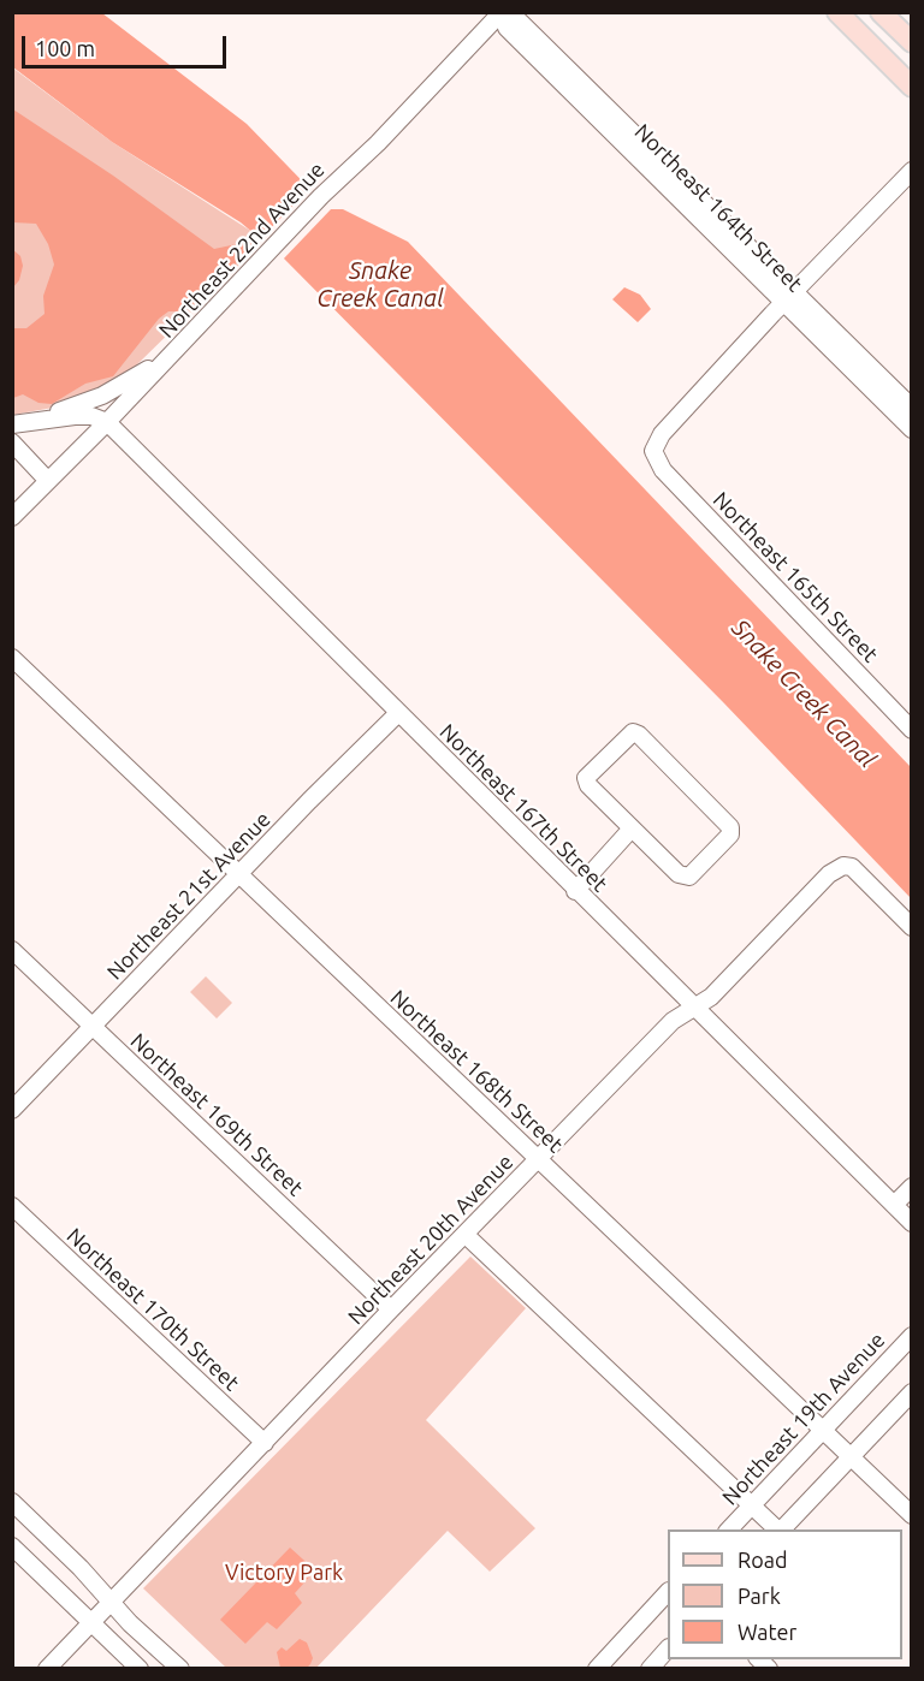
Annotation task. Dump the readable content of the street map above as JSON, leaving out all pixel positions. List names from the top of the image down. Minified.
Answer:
{"streets":{"street":["Northeast 164th Street","Northeast 22nd Avenue","Northeast 165th Street","Northeast 167th Street","Northeast 21st Avenue","Northeast 168th Street","Northeast 169th Street","Northeast 20th Avenue","Northeast 170th Street","Northeast 19th Avenue"]},"crossings":[["Northeast 164th Street","Northeast 22nd Avenue"],["Northeast 164th Street","Northeast 165th Street"],["Northeast 22nd Avenue","Northeast 167th Street"],["Northeast 167th Street","Northeast 21st Avenue"],["Northeast 167th Street","Northeast 20th Avenue"],["Northeast 21st Avenue","Northeast 168th Street"],["Northeast 21st Avenue","Northeast 169th Street"],["Northeast 168th Street","Northeast 20th Avenue"],["Northeast 168th Street","Northeast 19th Avenue"],["Northeast 169th Street","Northeast 20th Avenue"],["Northeast 20th Avenue","Northeast 170th Street"]],"water":["Snake Creek Canal"],"parks":["Victory Park"],"legend":["Road","Park","Water"],"scale_bar":"100 m"}
